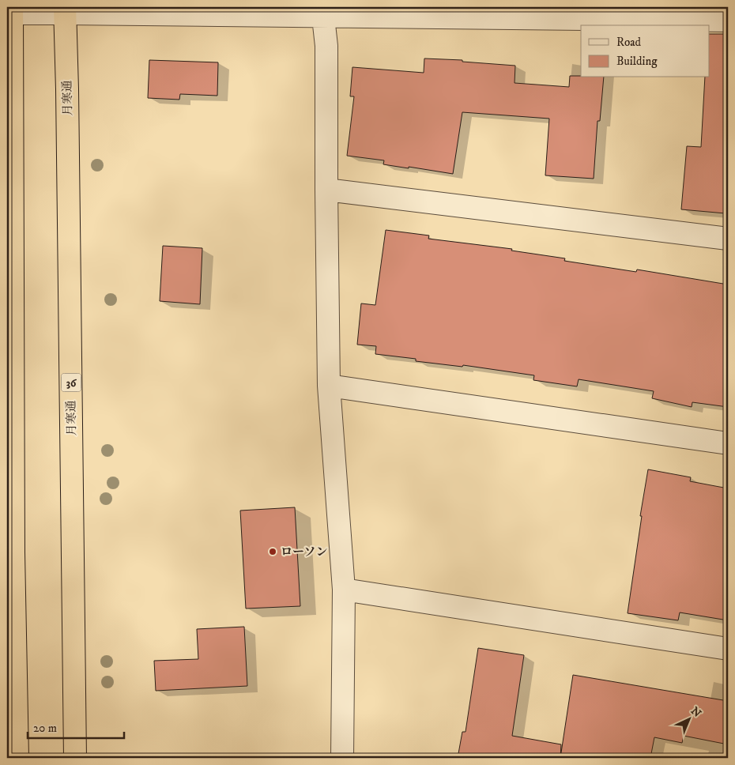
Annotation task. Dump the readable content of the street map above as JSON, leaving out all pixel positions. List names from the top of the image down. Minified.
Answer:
{"streets":{"highway":["月寒通","36"]},"places":["ローソン"],"legend":["Road","Building"],"scale_bar":"20 m","north":"top right"}
